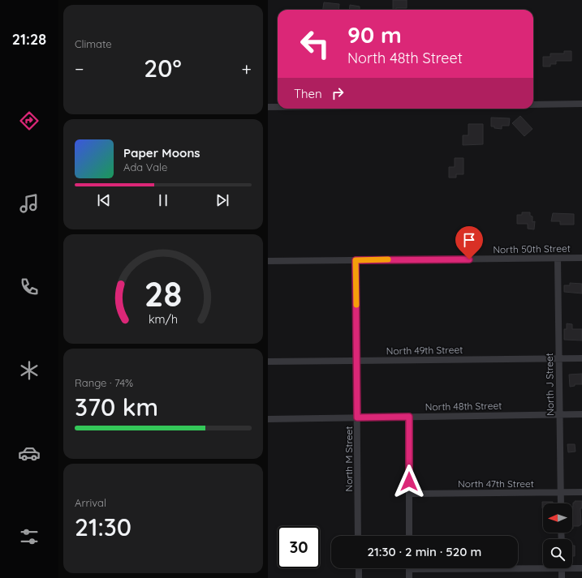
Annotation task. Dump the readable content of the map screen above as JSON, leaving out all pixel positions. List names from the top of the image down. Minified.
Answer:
{"streets":{"street":["North 50th Street","North 49th Street","North J Street","North 48th Street","North M Street","North 47th Street"]},"crossings":[["North 50th Street","North J Street"],["North 50th Street","North M Street"],["North 49th Street","North J Street"],["North 49th Street","North M Street"],["North J Street","North 48th Street"],["North J Street","North 47th Street"],["North 48th Street","North M Street"]],"north":"left","page":{"tabs":"21:28","tile":["Climate",["Range · 74%","370 km"],["Arrival","21:30"]],"turn":["90 m","North 48th Street"],"heat":["−","20°","+"],"then":"Then","song":["Paper Moons","Ada Vale"],"limit":"30","trip":"21:30 · 2 min · 520 m","gauge":["28","km/h"]}}
